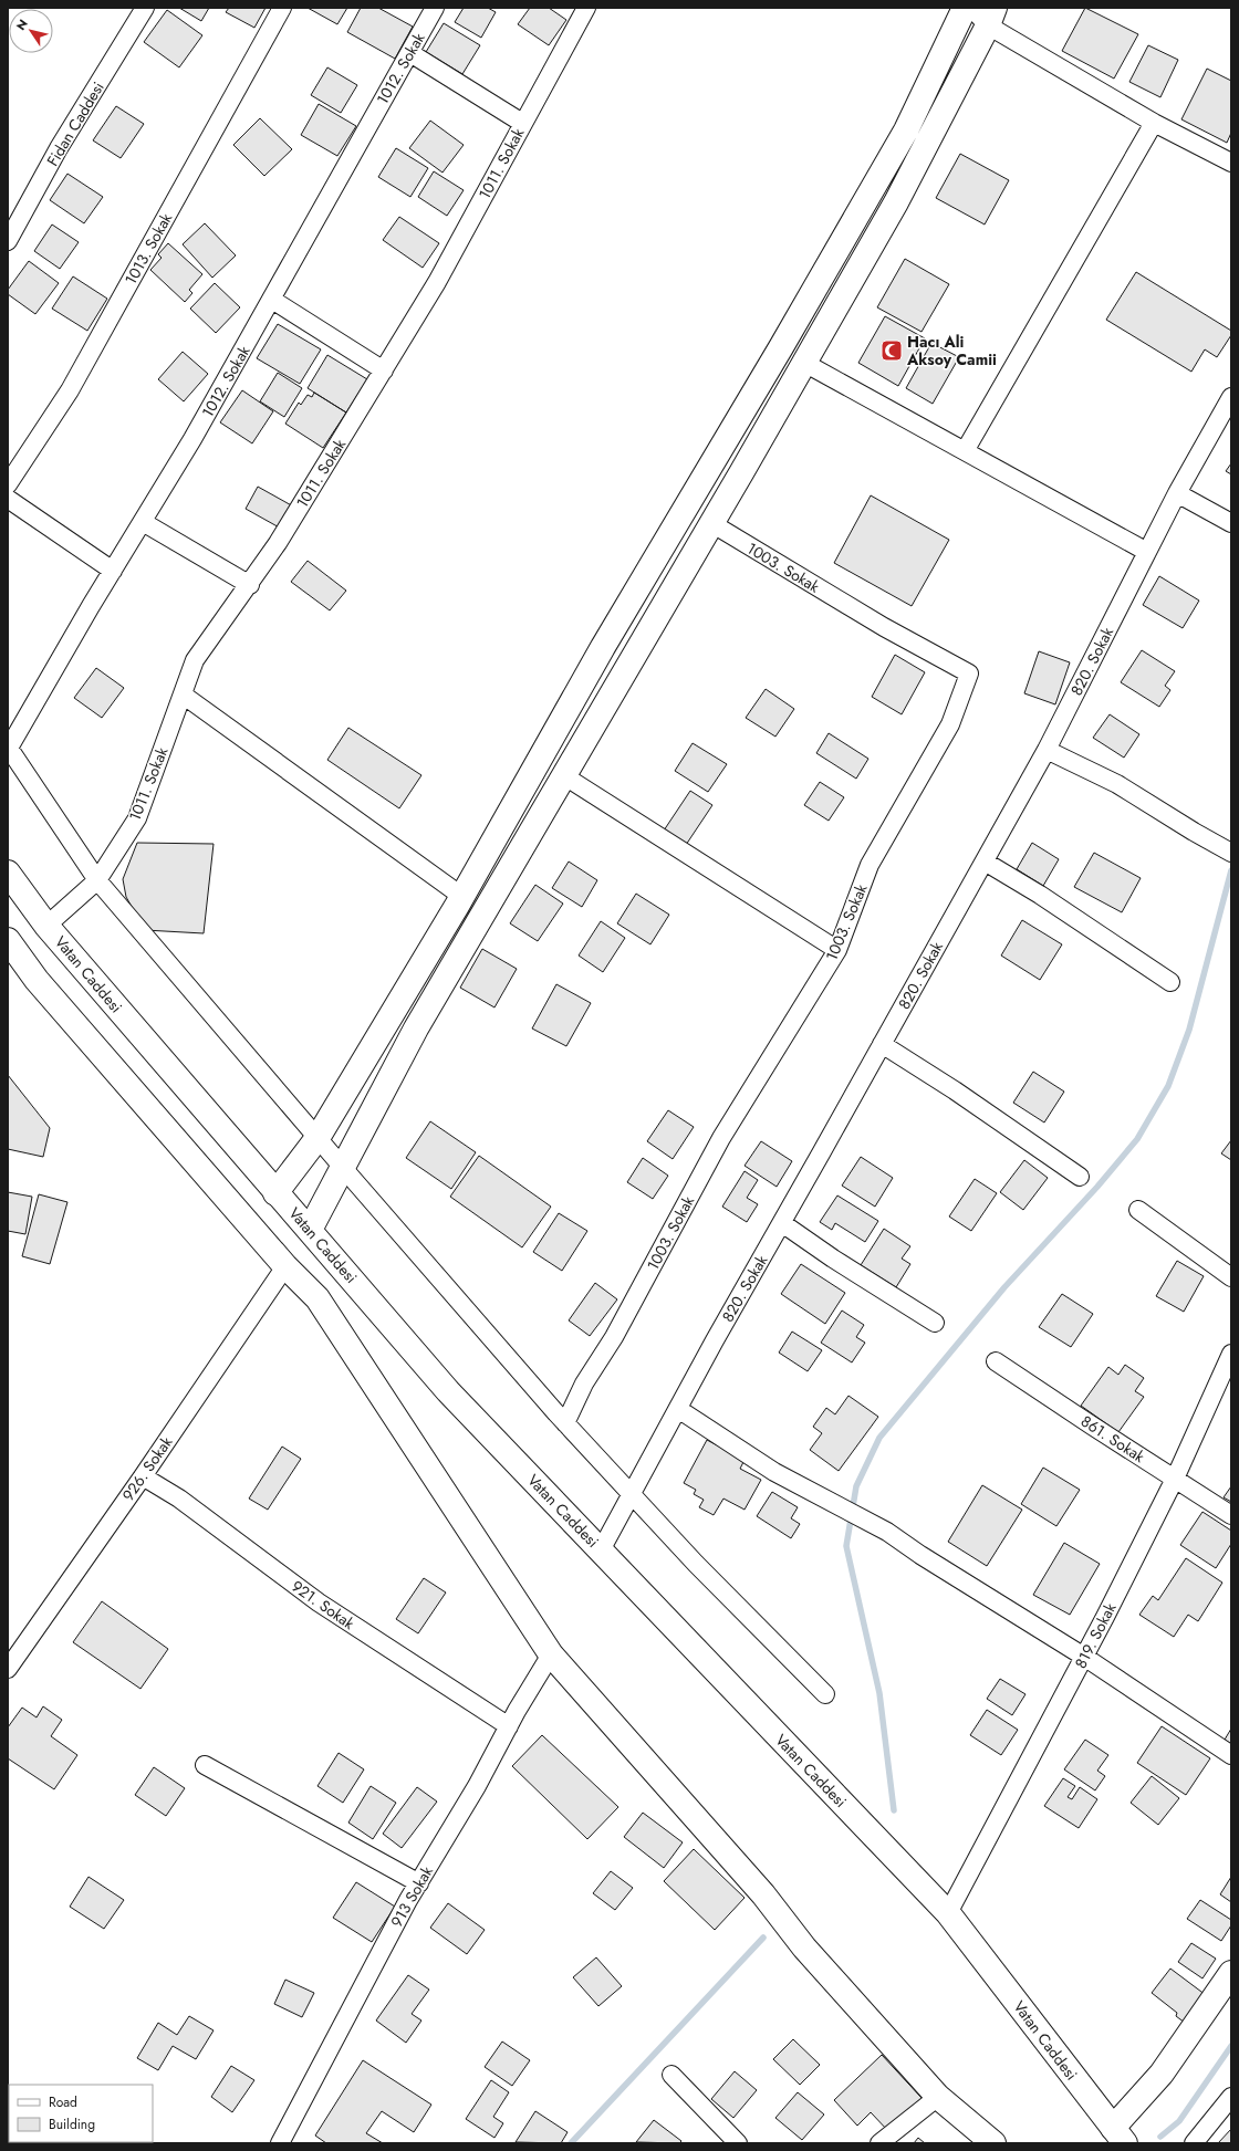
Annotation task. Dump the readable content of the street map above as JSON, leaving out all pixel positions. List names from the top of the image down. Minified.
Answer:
{"streets":{"main road":["Vatan Caddesi"],"street":["1012. Sokak","Fidan Caddesi","1011. Sokak","1013. Sokak","1003. Sokak","820. Sokak","861. Sokak","926. Sokak","921. Sokak","819. Sokak","913 Sokak"]},"crossings":[["1011. Sokak","Vatan Caddesi"],["820. Sokak","Vatan Caddesi"],["Vatan Caddesi","819. Sokak"],["861. Sokak","819. Sokak"],["926. Sokak","921. Sokak"],["921. Sokak","913 Sokak"]],"places":{"mosque":["Hacı Ali Aksoy Camii"]},"legend":["Road","Building"],"north":"top left"}
